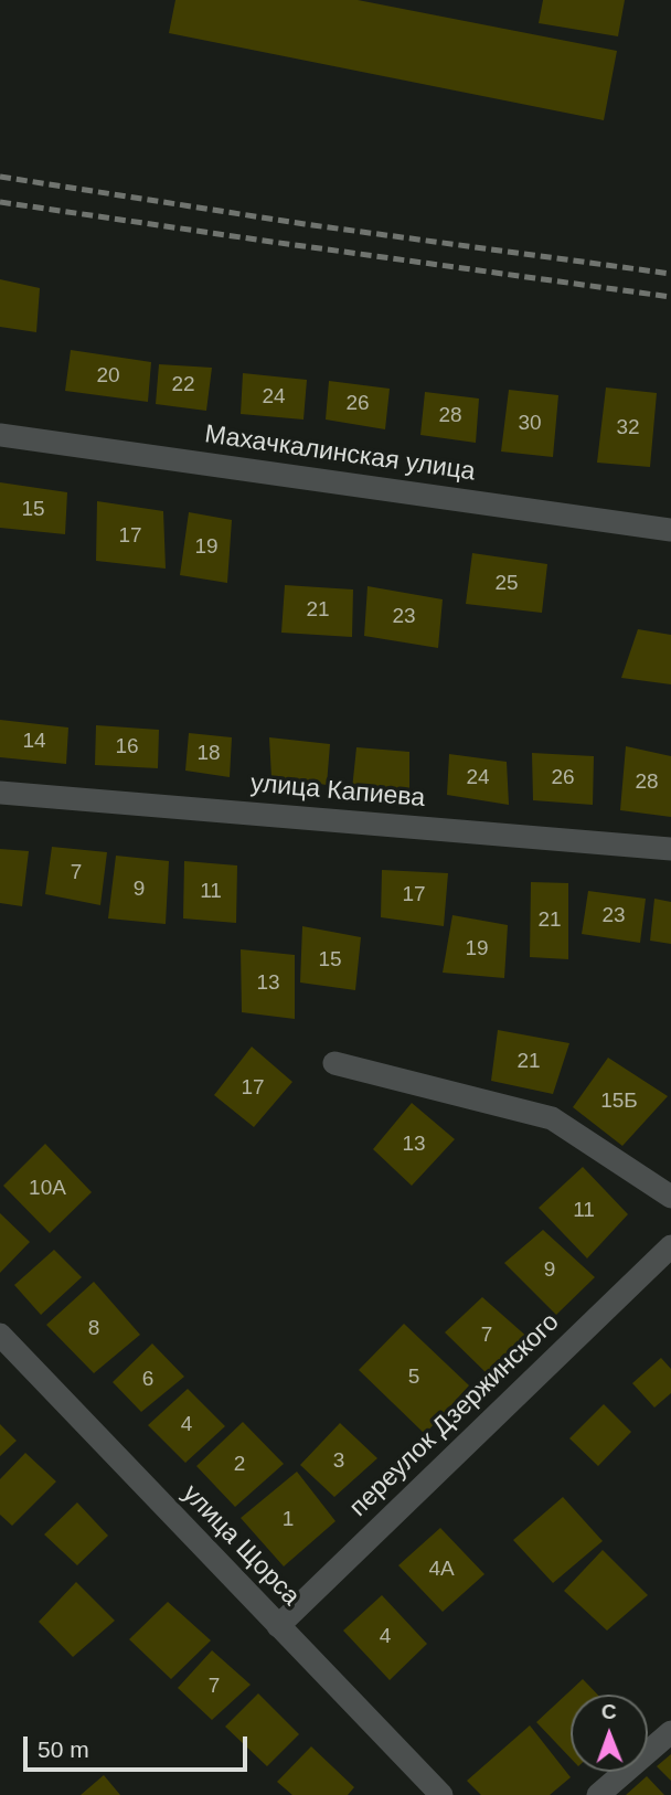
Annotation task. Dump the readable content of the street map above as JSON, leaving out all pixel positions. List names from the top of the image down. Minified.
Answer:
{"streets":{"street":["Махачкалинская улица","улица Капиева","переулок Дзержинского","улица Щорса"]},"crossings":[["переулок Дзержинского","улица Щорса"]],"house_numbers":["20","22","24","26","28","30","32","15","17","19","25","21","23","14","16","18","24","26","28","7","9","11","17","23","21","19","15","13","21","17","15Б","13","10А","11","9","8","7","5","6","4","3","2","1","4А","4","7"],"scale_bar":"50 m","north":"top"}
